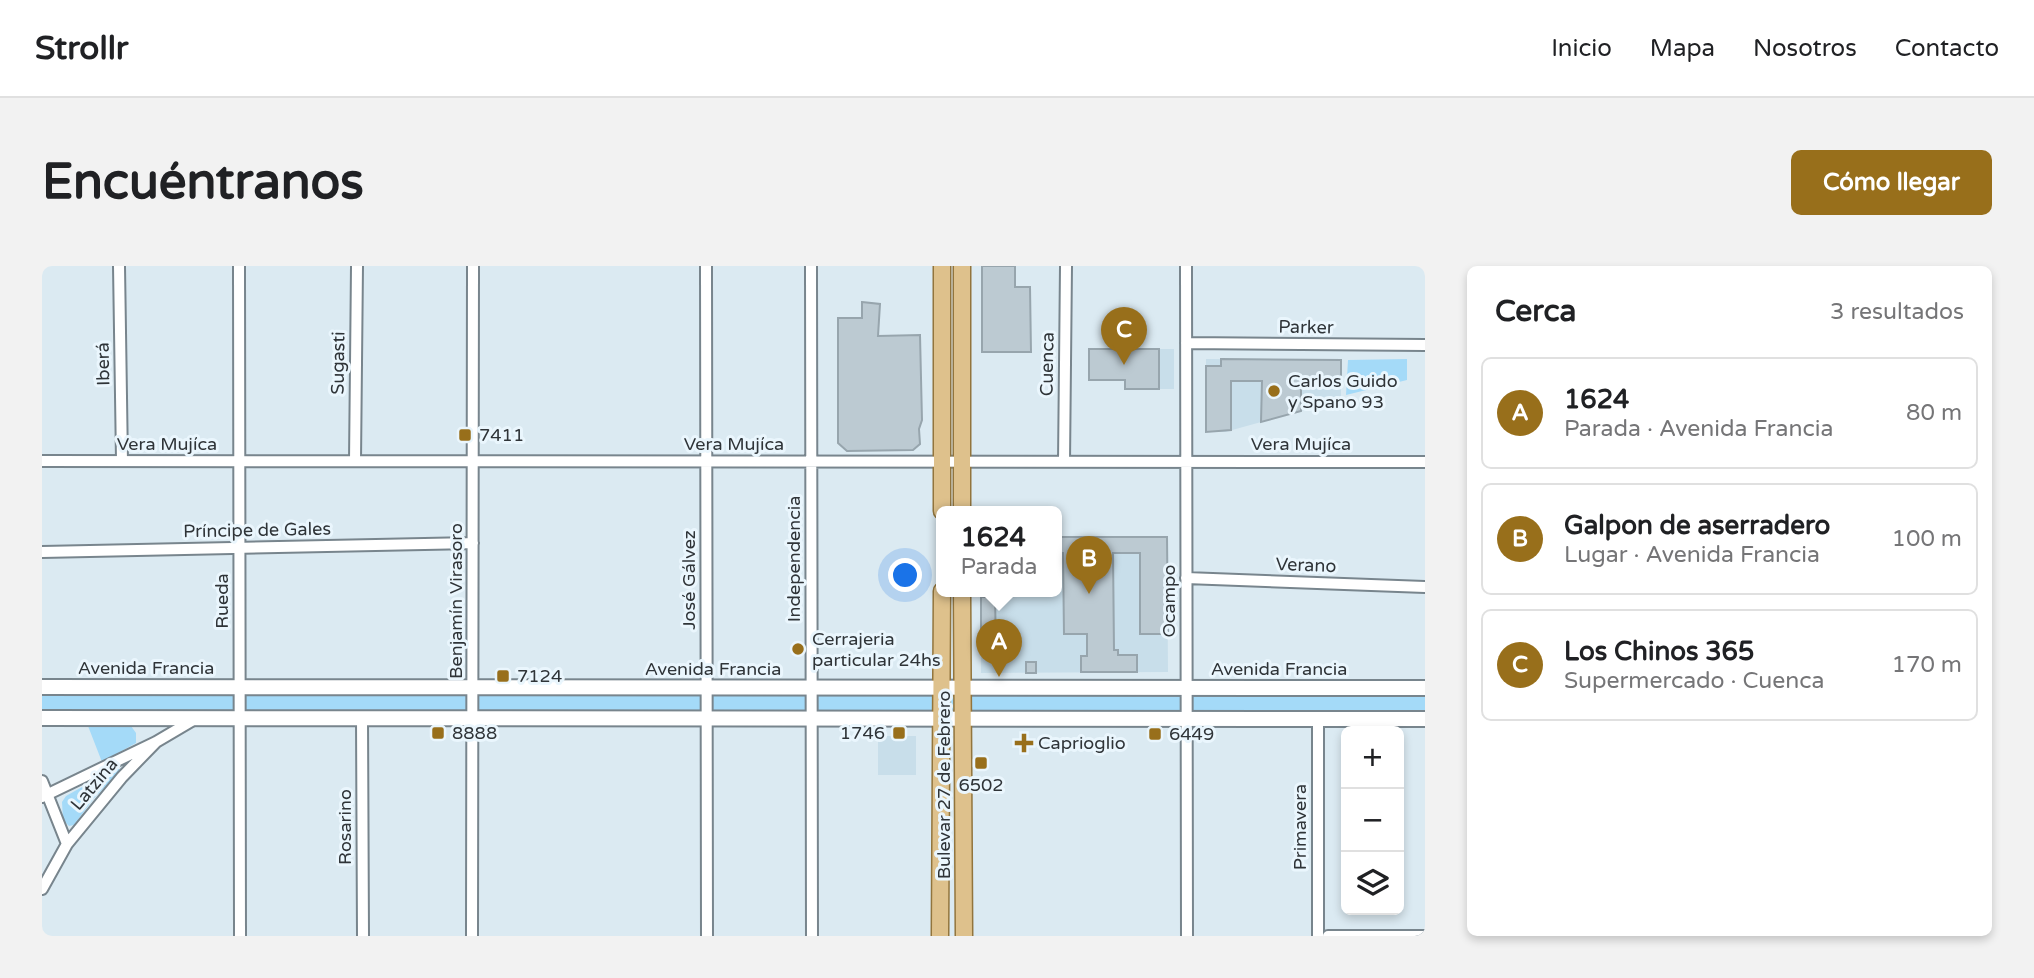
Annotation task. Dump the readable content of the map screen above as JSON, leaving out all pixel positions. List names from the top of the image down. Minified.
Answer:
{"streets":{"main road":["Avenida Francia","Bulevar 27 de Febrero"],"street":["Parker","Sugasti","Iberá","Cuenca","Vera Mujíca","Príncipe de Gales","Independencia","Verano","José Gálvez","Rueda","Benjamín Virasoro","Ocampo","Latzina","Rosarino","Primavera"]},"crossings":[["Parker","Ocampo"],["Sugasti","Vera Mujíca"],["Iberá","Vera Mujíca"],["Cuenca","Vera Mujíca"],["Vera Mujíca","Independencia"],["Vera Mujíca","José Gálvez"],["Vera Mujíca","Rueda"],["Vera Mujíca","Benjamín Virasoro"],["Vera Mujíca","Ocampo"],["Príncipe de Gales","Rueda"],["Príncipe de Gales","Benjamín Virasoro"],["Independencia","Avenida Francia"],["Verano","Ocampo"],["José Gálvez","Avenida Francia"],["Rueda","Avenida Francia"],["Benjamín Virasoro","Avenida Francia"],["Ocampo","Avenida Francia"],["Avenida Francia","Bulevar 27 de Febrero"]],"places":{"other":["Carlos Guido y Spano 93","Cerrajeria particular 24hs"],"transit":["7411","7124","8888","1746","6449","6502"],"health":["Caprioglio"]},"page":{"header":"Strollr","nav":["Inicio","Mapa","Nosotros","Contacto"],"buttons":"Cómo llegar","title":"Encuéntranos","heading":["Cerca","3 resultados"],"pins":["C","B","A"],"list":[{"mark":"A","name":"1624","note":"Parada · Avenida Francia","value":"80 m"},{"mark":"B","name":"Galpon de aserradero","note":"Lugar · Avenida Francia","value":"100 m"},{"mark":"C","name":"Los Chinos 365","note":"Supermercado · Cuenca","value":"170 m"}],"popup":["1624","Parada"],"map_buttons":["+","−"]}}
